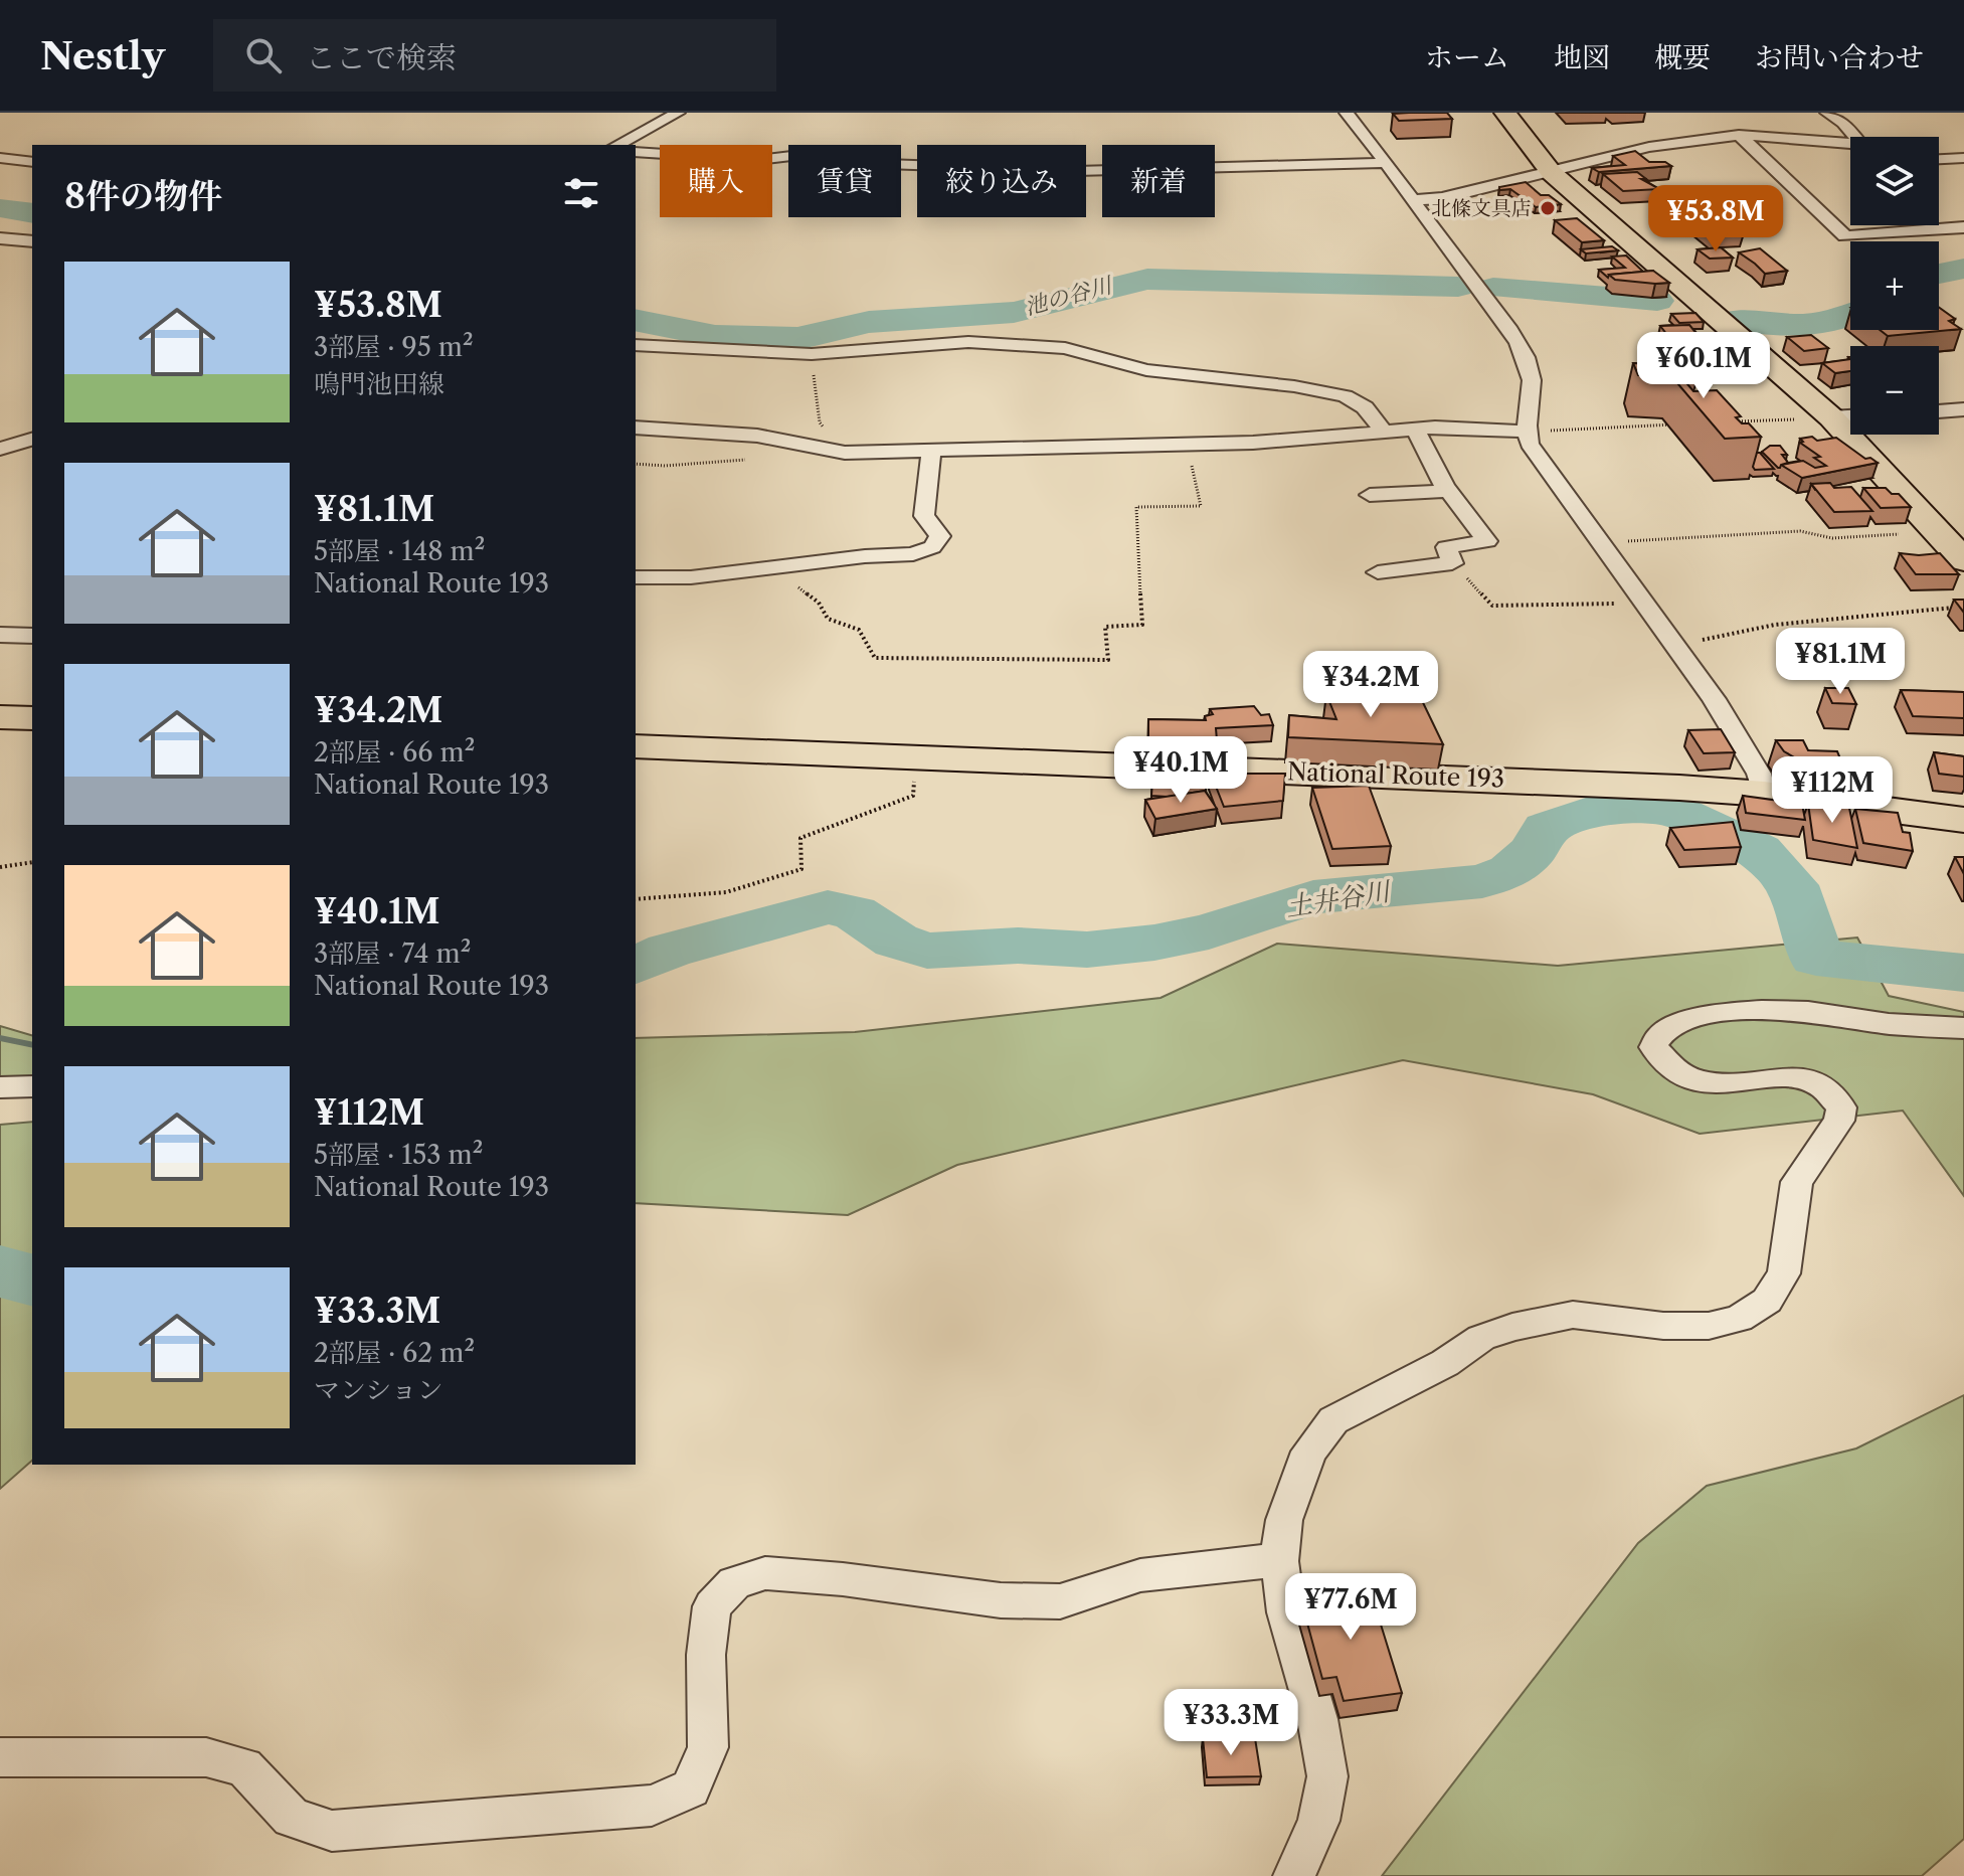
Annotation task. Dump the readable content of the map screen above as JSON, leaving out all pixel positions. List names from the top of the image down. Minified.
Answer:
{"streets":{"main road":["National Route 193"]},"water":["池の谷川","土井谷川"],"places":["北條文具店"],"page":{"header":"Nestly","search":"ここで検索","nav":["ホーム","地図","概要","お問い合わせ"],"map_buttons":["+","−"],"chip":["購入","賃貸","絞り込み","新着"],"heading":"8件の物件","price":["¥53.8M","¥60.1M","¥81.1M","¥34.2M","¥40.1M","¥112M","¥77.6M","¥33.3M"],"list":[{"name":"¥53.8M","note":"3部屋 · 95 m² · 鳴門池田線"},{"name":"¥81.1M","note":"5部屋 · 148 m² · National Route 193"},{"name":"¥34.2M","note":"2部屋 · 66 m² · National Route 193"},{"name":"¥40.1M","note":"3部屋 · 74 m² · National Route 193"},{"name":"¥112M","note":"5部屋 · 153 m² · National Route 193"},{"name":"¥33.3M","note":"2部屋 · 62 m² · マンション"}]}}
